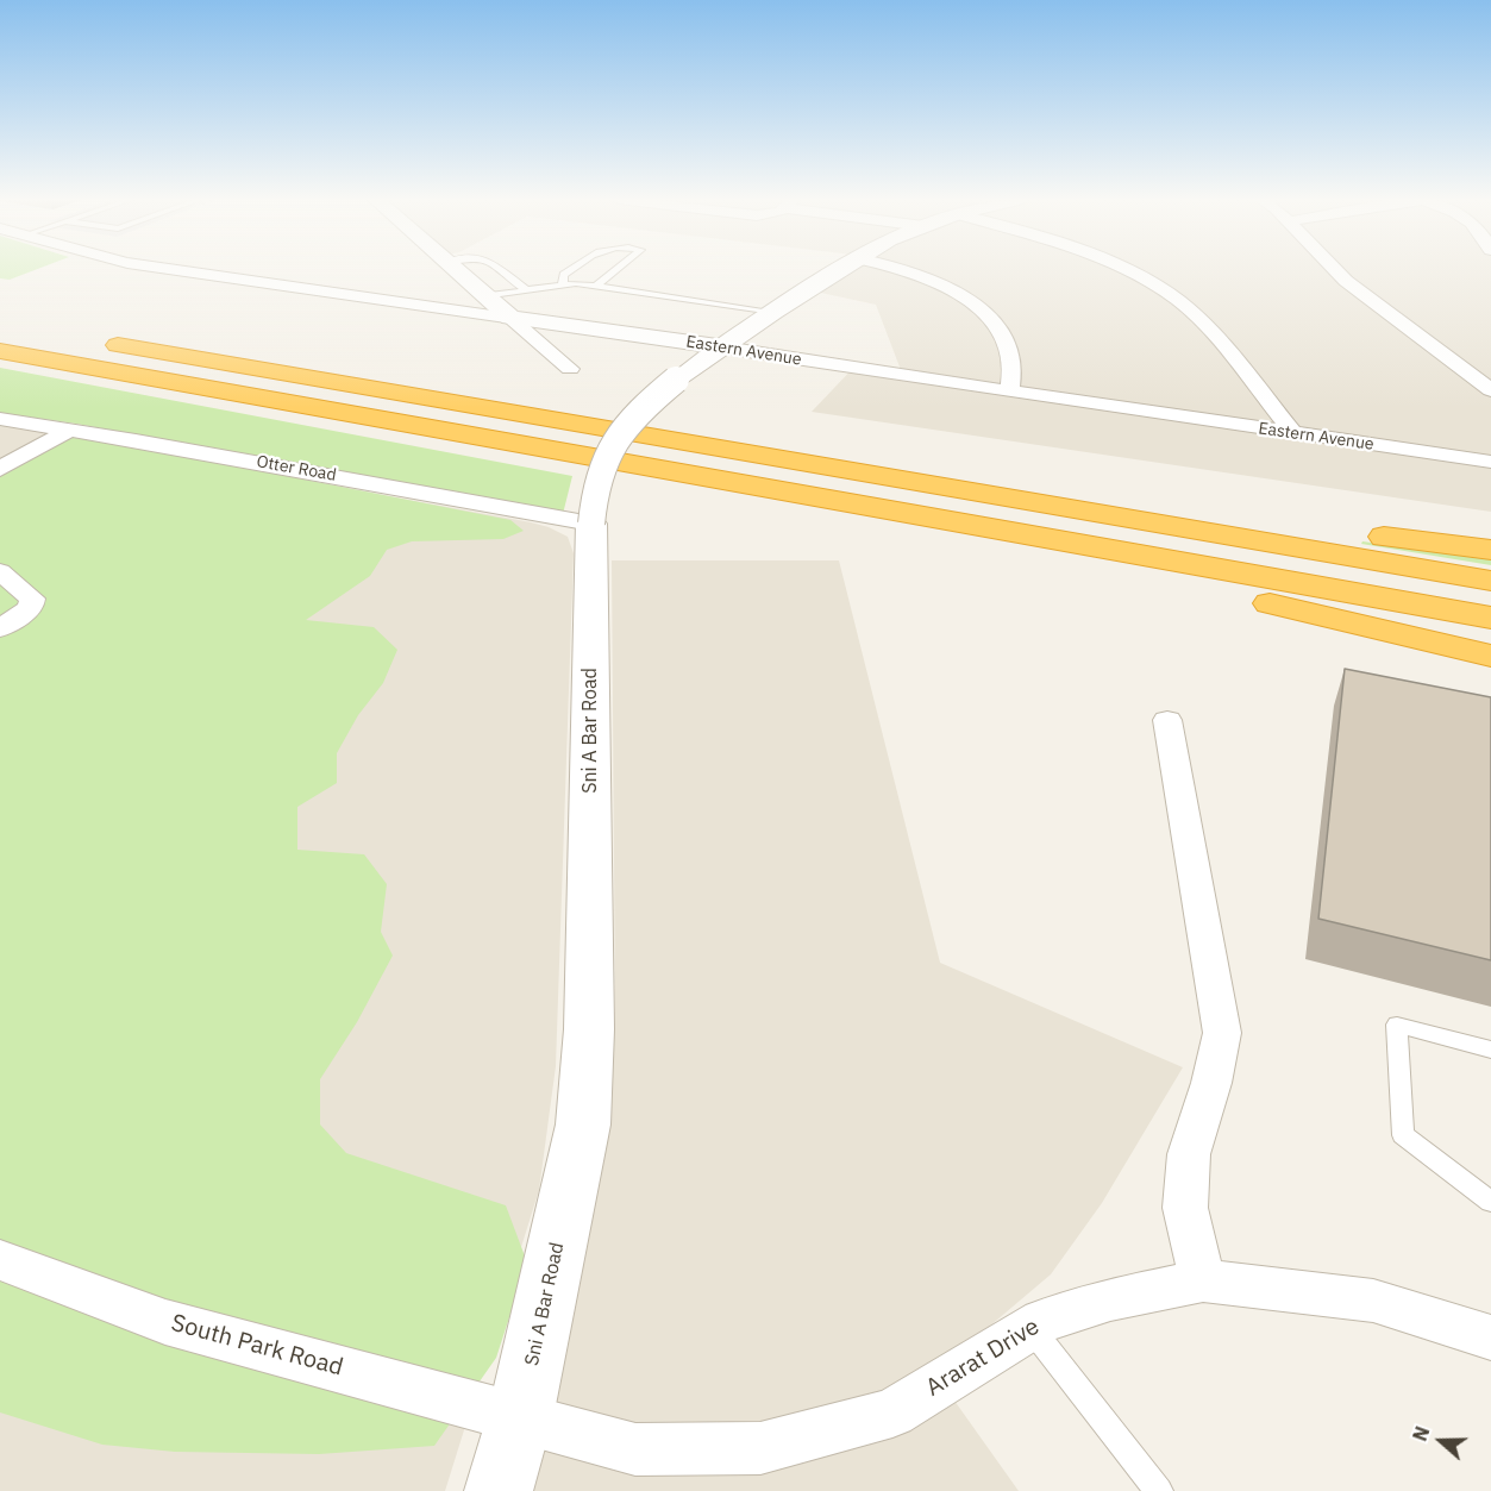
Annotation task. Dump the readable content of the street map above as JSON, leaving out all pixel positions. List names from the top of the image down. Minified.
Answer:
{"streets":{"street":["Eastern Avenue","Otter Road","Sni A Bar Road","South Park Road","Ararat Drive"]},"crossings":[["Eastern Avenue","Sni A Bar Road"],["Otter Road","Sni A Bar Road"],["Sni A Bar Road","South Park Road"],["Sni A Bar Road","Ararat Drive"],["South Park Road","Ararat Drive"]],"north":"left"}
